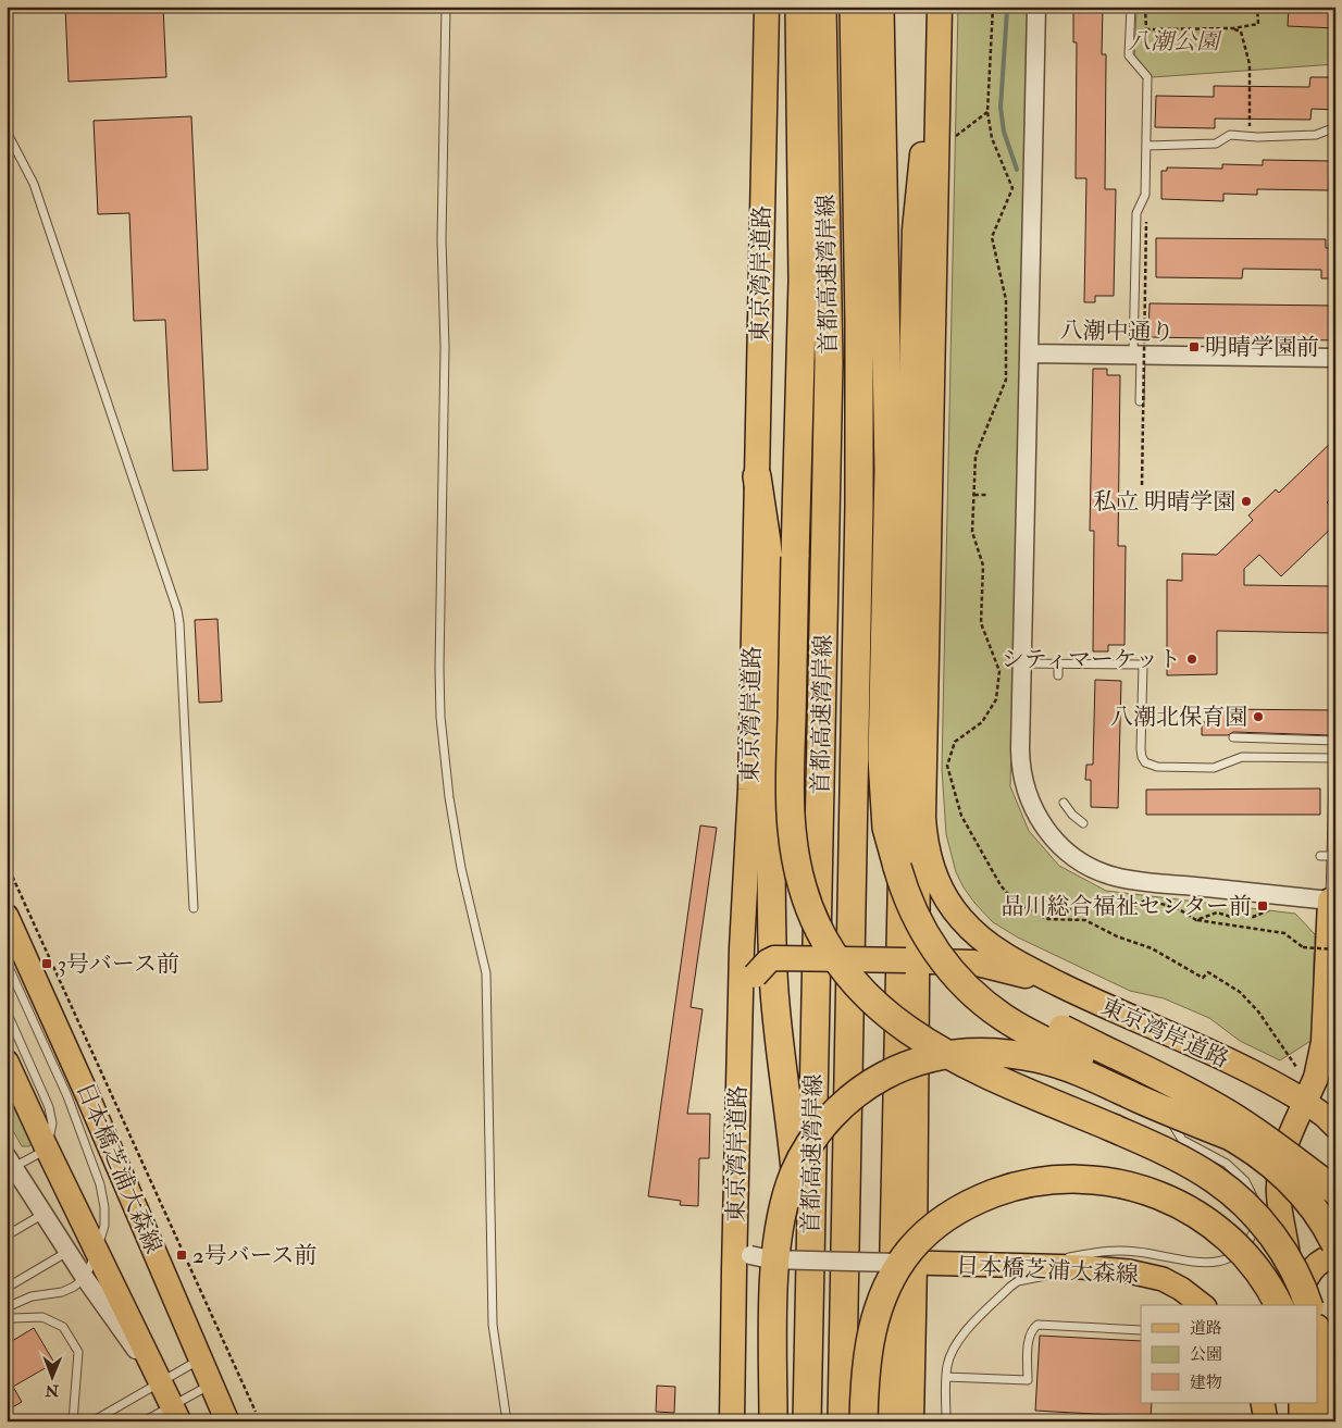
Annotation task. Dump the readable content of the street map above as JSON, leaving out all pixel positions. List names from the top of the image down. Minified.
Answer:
{"streets":{"highway":["東京湾岸道路","首都高速湾岸線"],"main road":["日本橋芝浦大森線"],"street":["八潮中通り"]},"parks":["八潮公園"],"places":{"transit":["明晴学園前","品川総合福祉センター前","3号バース前","2号バース前"],"other":["私立 明晴学園","シティマーケット","八潮北保育園"]},"legend":["道路","公園","建物"],"north":"bottom"}
